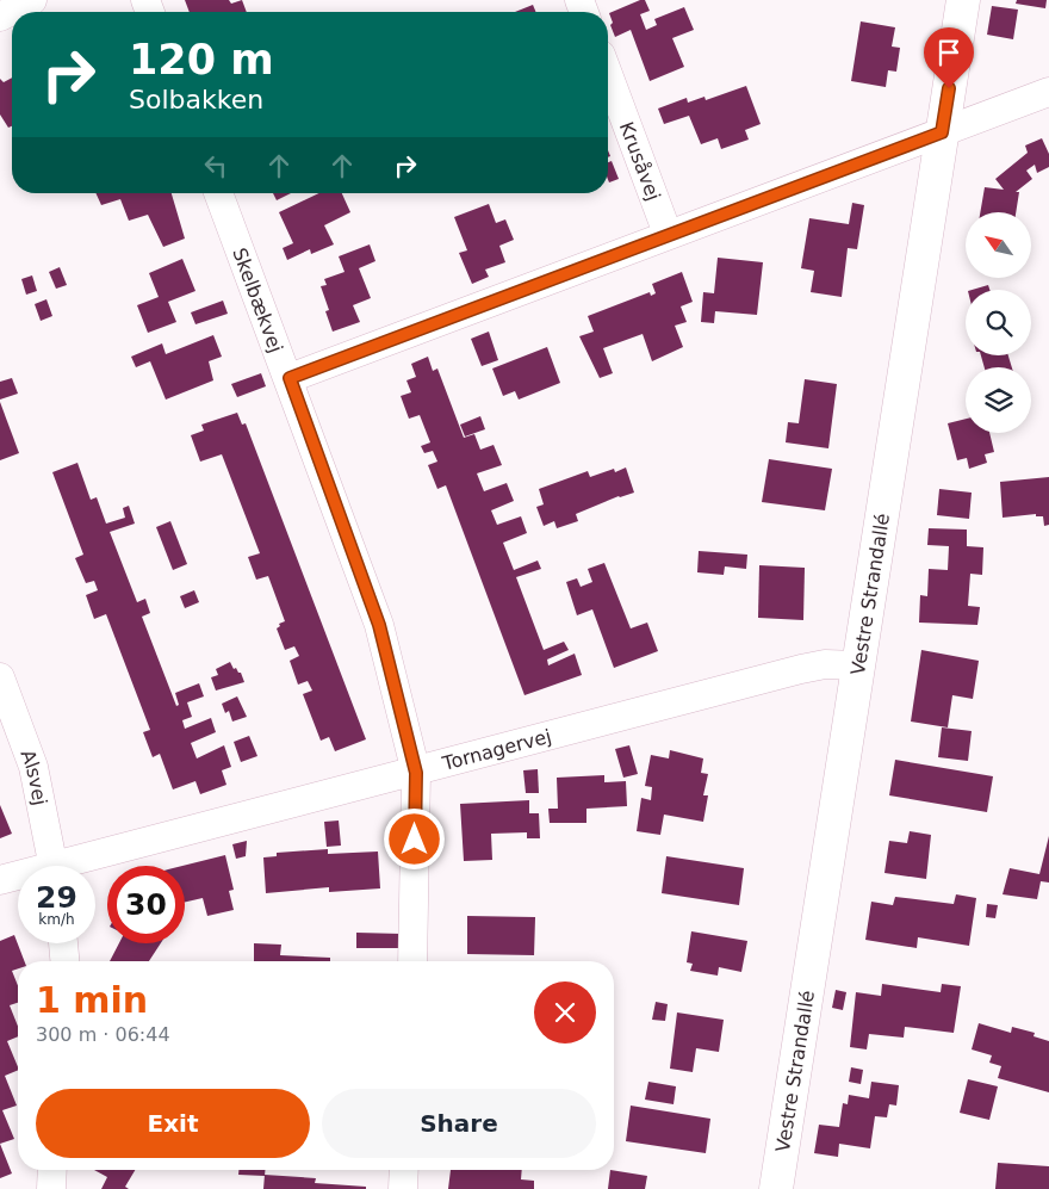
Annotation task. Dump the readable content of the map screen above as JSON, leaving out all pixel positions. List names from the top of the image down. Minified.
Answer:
{"streets":{"street":["Krusåvej","Skelbækvej","Vestre Strandallé","Tornagervej","Alsvej"]},"crossings":[["Skelbækvej","Tornagervej"],["Vestre Strandallé","Tornagervej"]],"north":"top left","page":{"turn":["120 m","Solbakken"],"speed":"29 km/h","limit":"30","heading":["1 min","300 m · 06:44"],"buttons":["Exit","Share"]}}
